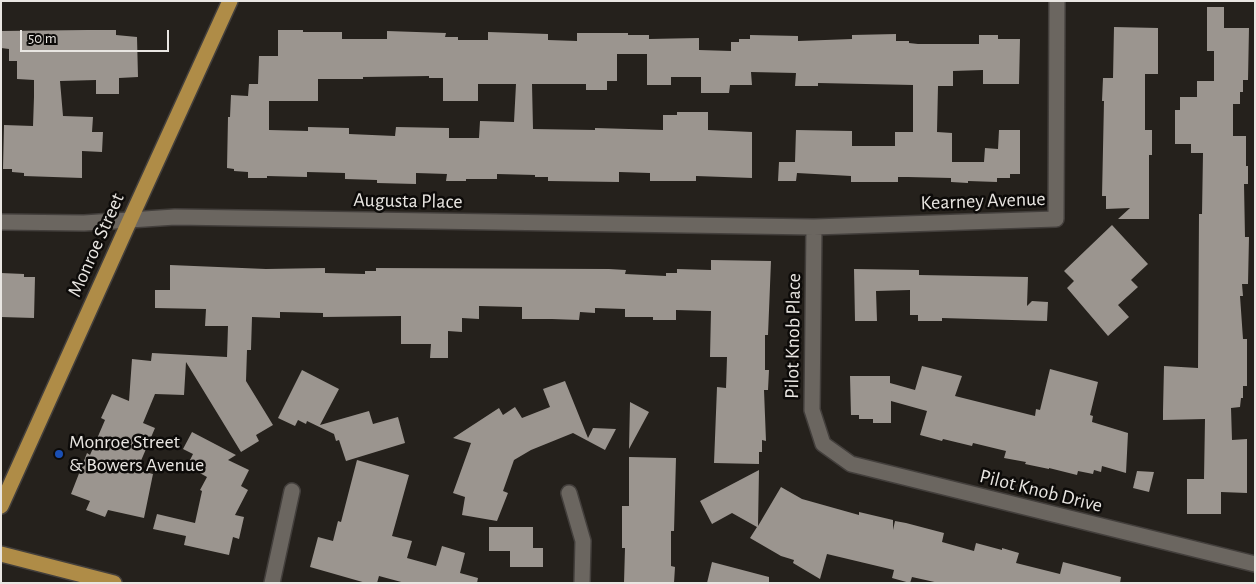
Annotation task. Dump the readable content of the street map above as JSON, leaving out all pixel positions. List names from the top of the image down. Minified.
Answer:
{"streets":{"main road":["Monroe Street"],"street":["Augusta Place","Kearney Avenue","Pilot Knob Place","Pilot Knob Drive"]},"crossings":[["Augusta Place","Kearney Avenue"],["Augusta Place","Monroe Street"],["Augusta Place","Pilot Knob Place"],["Kearney Avenue","Pilot Knob Place"],["Pilot Knob Place","Pilot Knob Drive"]],"places":["Monroe Street & Bowers Avenue"],"scale_bar":"50 m"}
